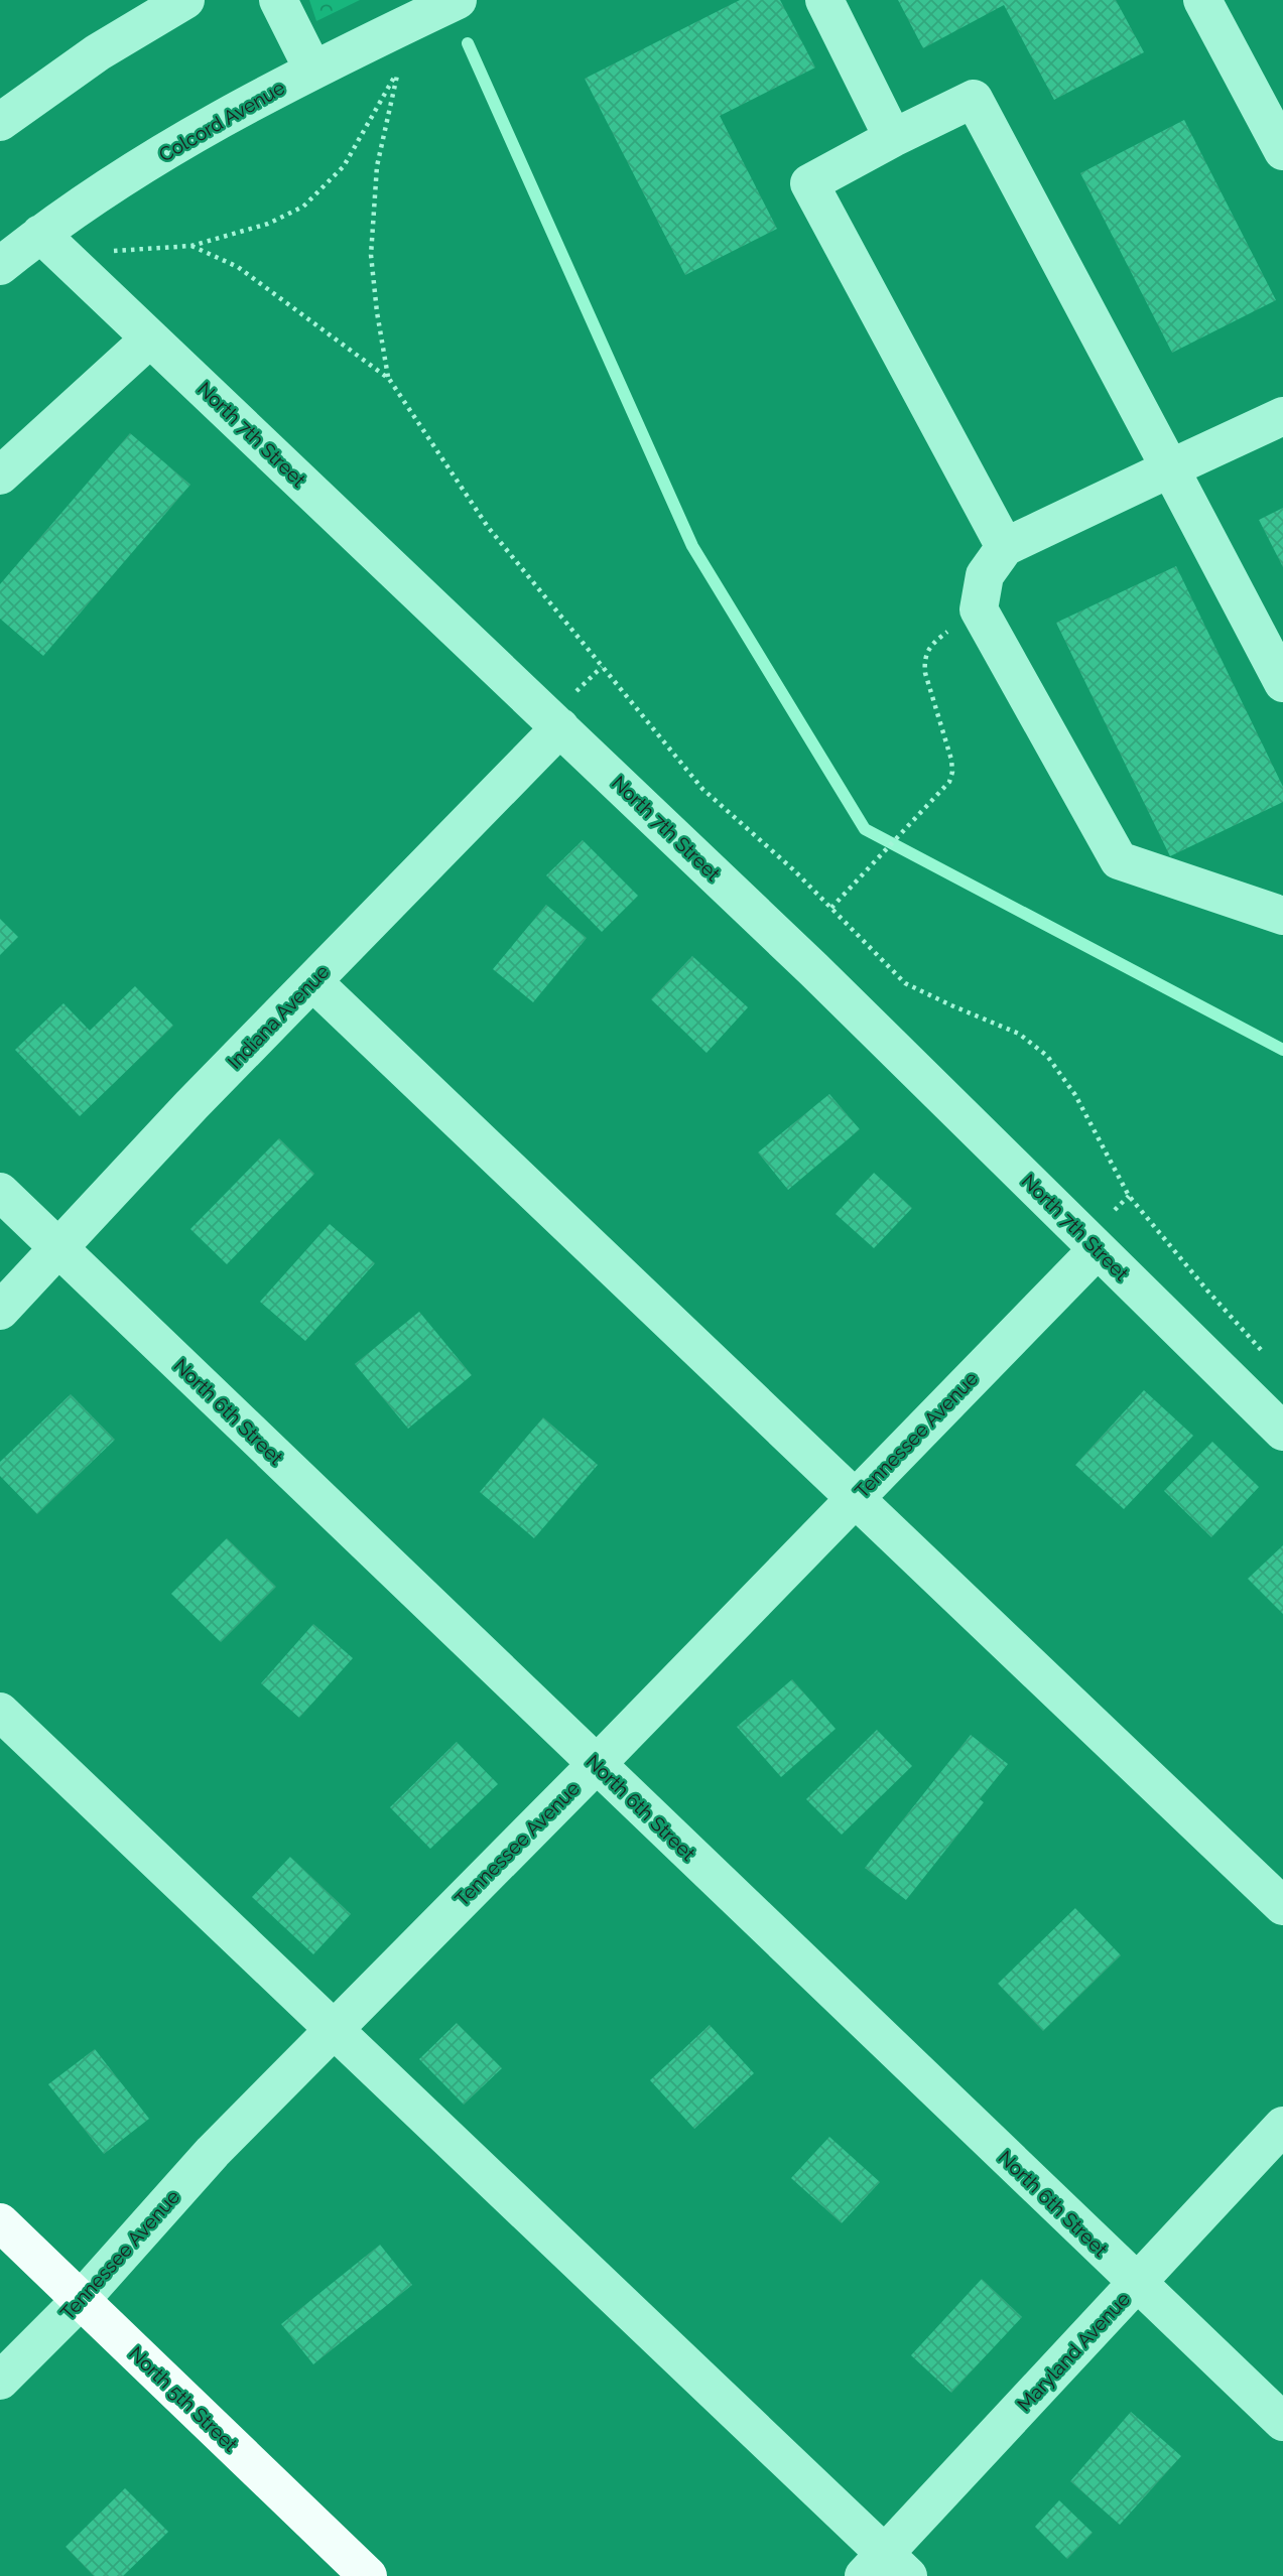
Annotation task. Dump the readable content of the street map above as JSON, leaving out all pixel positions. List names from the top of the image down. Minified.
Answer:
{"streets":{"main road":["North 5th Street"],"street":["Colcord Avenue","North 7th Street","Indiana Avenue","North 6th Street","Tennessee Avenue","Maryland Avenue"]},"crossings":[["Colcord Avenue","North 7th Street"],["North 7th Street","Indiana Avenue"],["North 7th Street","Tennessee Avenue"],["Indiana Avenue","North 6th Street"],["North 6th Street","Tennessee Avenue"],["North 6th Street","Maryland Avenue"],["Tennessee Avenue","North 5th Street"]]}
